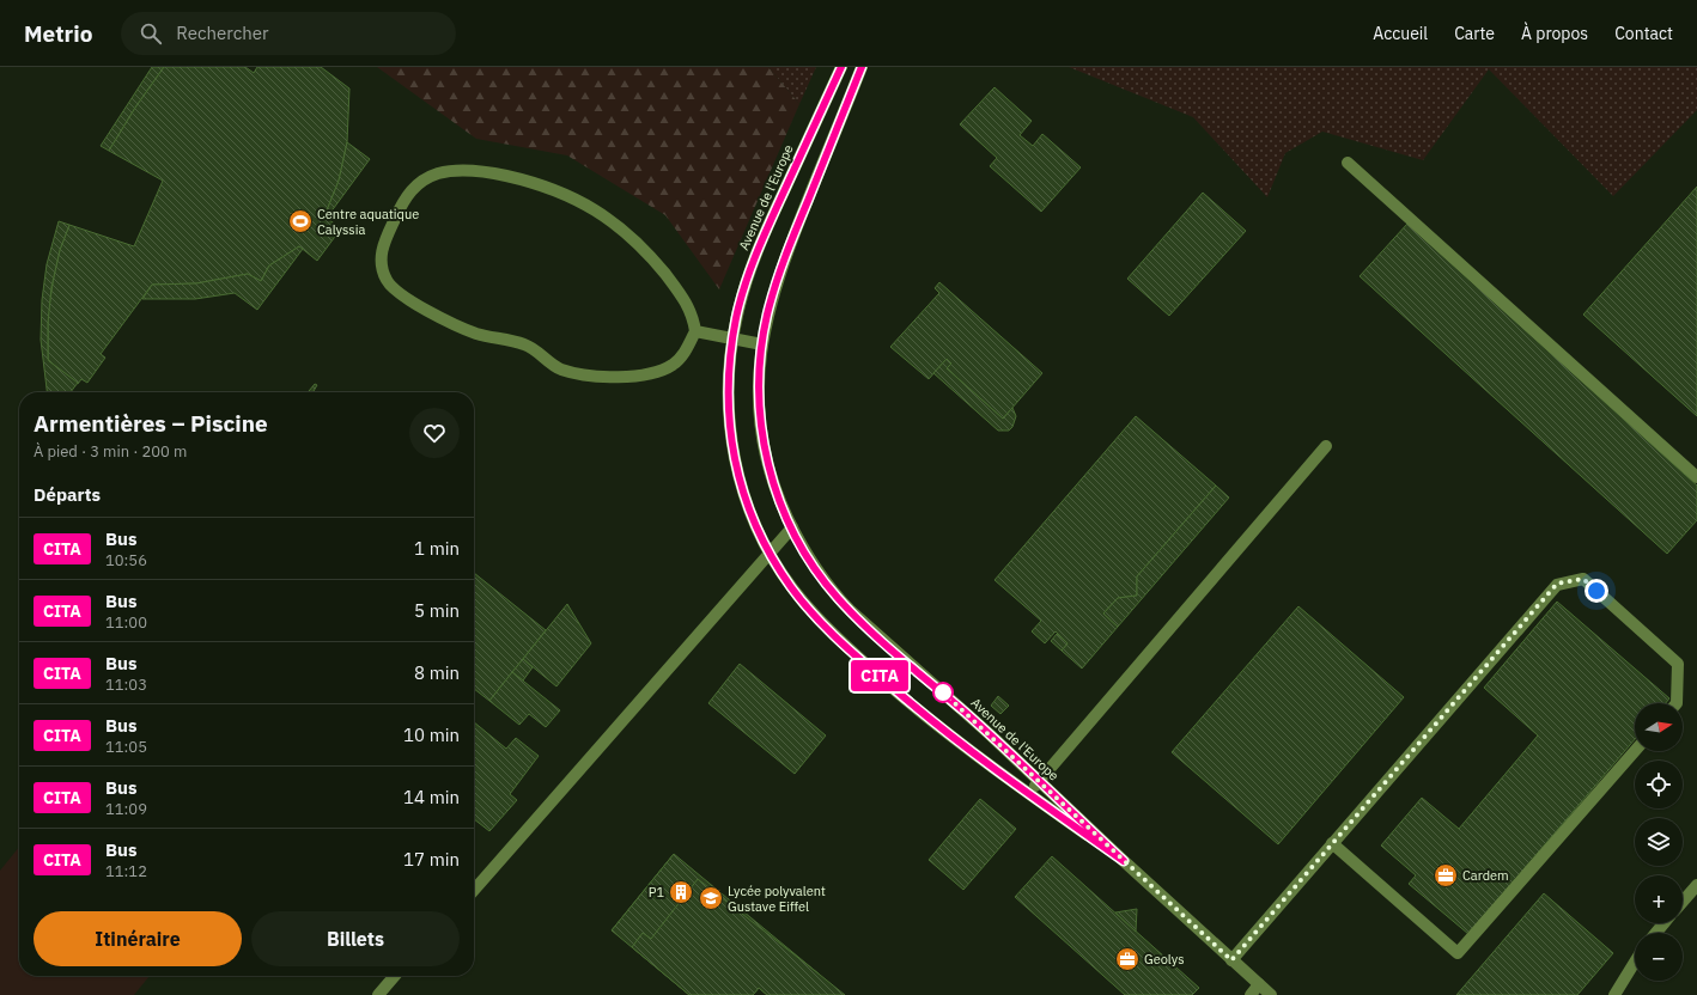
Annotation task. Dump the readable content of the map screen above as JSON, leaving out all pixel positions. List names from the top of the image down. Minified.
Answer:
{"streets":{"street":["Avenue de l'Europe"]},"places":{"sports":["Centre aquatique Calyssia"],"office":["Cardem","Geolys"],"building":["P1"],"school or university":["Lycée polyvalent Gustave Eiffel"]},"lines":["bus line CITA"],"north":"right","page":{"header":"Metrio","search":"Rechercher","nav":["Accueil","Carte","À propos","Contact"],"on_map":"CITA","heading":[["Armentières – Piscine","À pied · 3 min · 200 m"],"Départs"],"list":[{"mark":"CITA","name":"Bus","note":"10:56","value":"1 min"},{"mark":"CITA","name":"Bus","note":"11:00","value":"5 min"},{"mark":"CITA","name":"Bus","note":"11:03","value":"8 min"},{"mark":"CITA","name":"Bus","note":"11:05","value":"10 min"},{"mark":"CITA","name":"Bus","note":"11:09","value":"14 min"},{"mark":"CITA","name":"Bus","note":"11:12","value":"17 min"}],"map_buttons":["+","−"],"buttons":["Itinéraire","Billets"]}}
